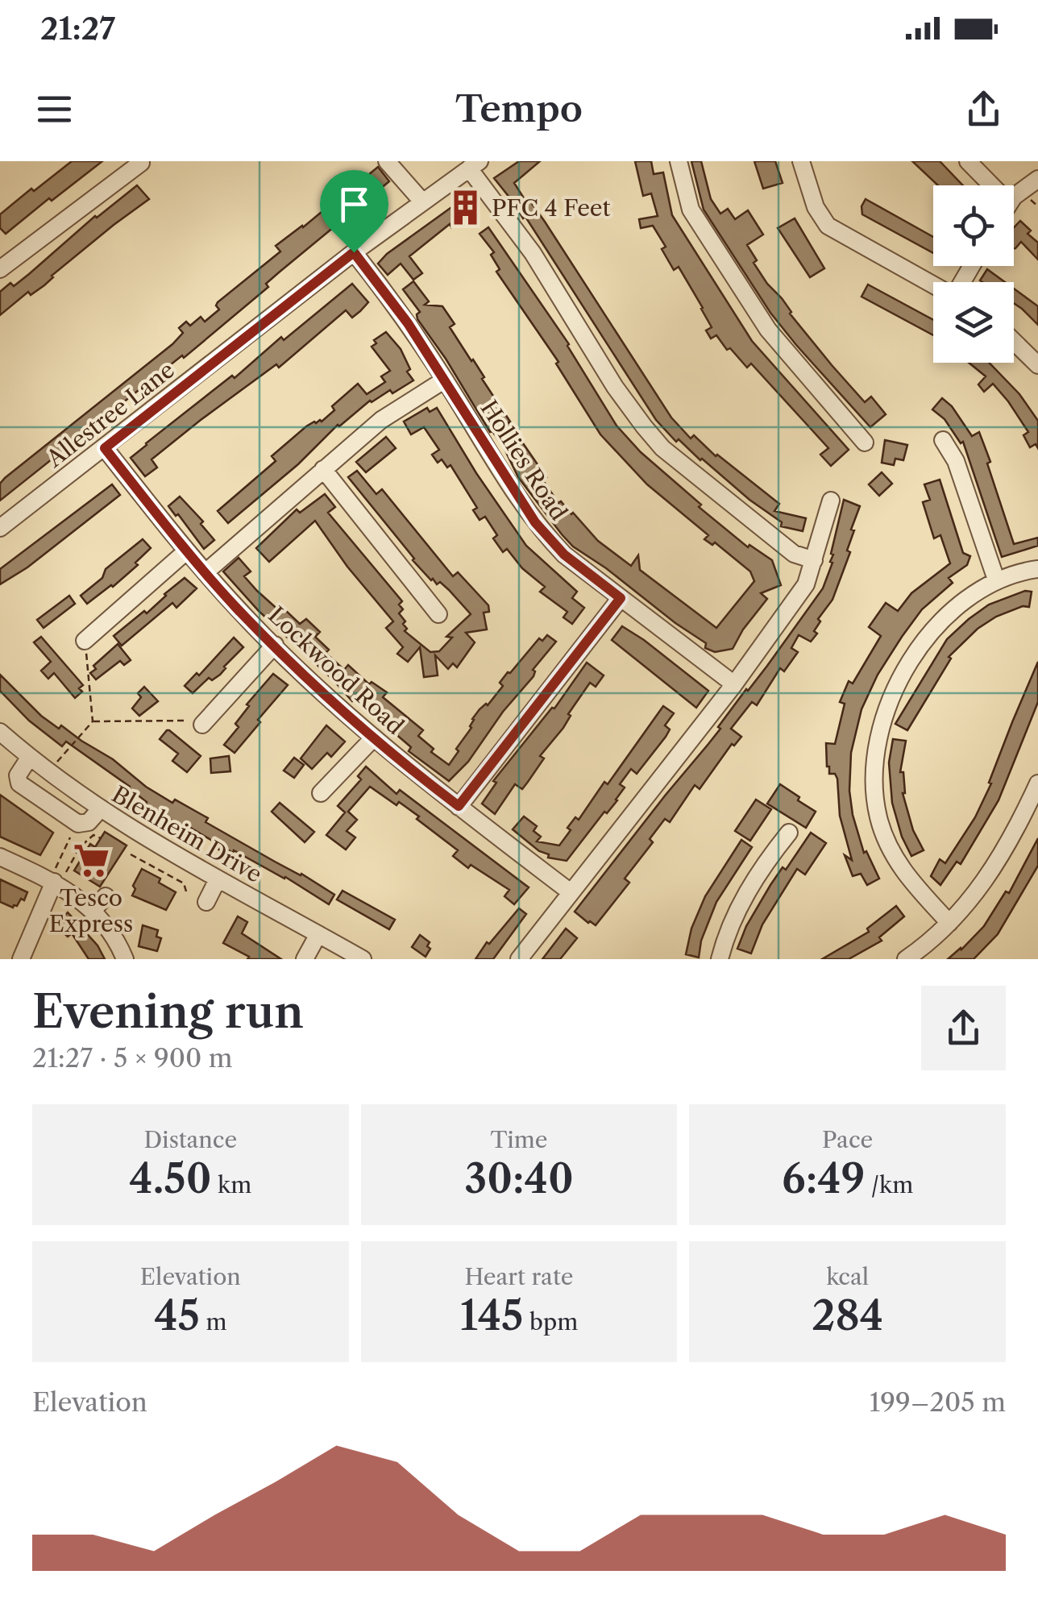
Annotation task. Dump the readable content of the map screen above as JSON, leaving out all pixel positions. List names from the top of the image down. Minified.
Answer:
{"streets":{"street":["Allestree Lane","Hollies Road","Lockwood Road","Blenheim Drive"]},"crossings":[["Allestree Lane","Hollies Road"],["Allestree Lane","Lockwood Road"]],"places":{"building":["PFC 4 Feet"],"supermarket":["Tesco Express"]},"page":{"status":"21:27","header":"Tempo","heading":["Evening run","21:27 · 5 × 900 m"],"stats":[["Distance","4.50 km"],["Time","30:40"],["Pace","6:49 /km"],["Elevation","45 m"],["Heart rate","145 bpm"],["kcal","284"]],"chart":["Elevation","199–205 m"]}}
